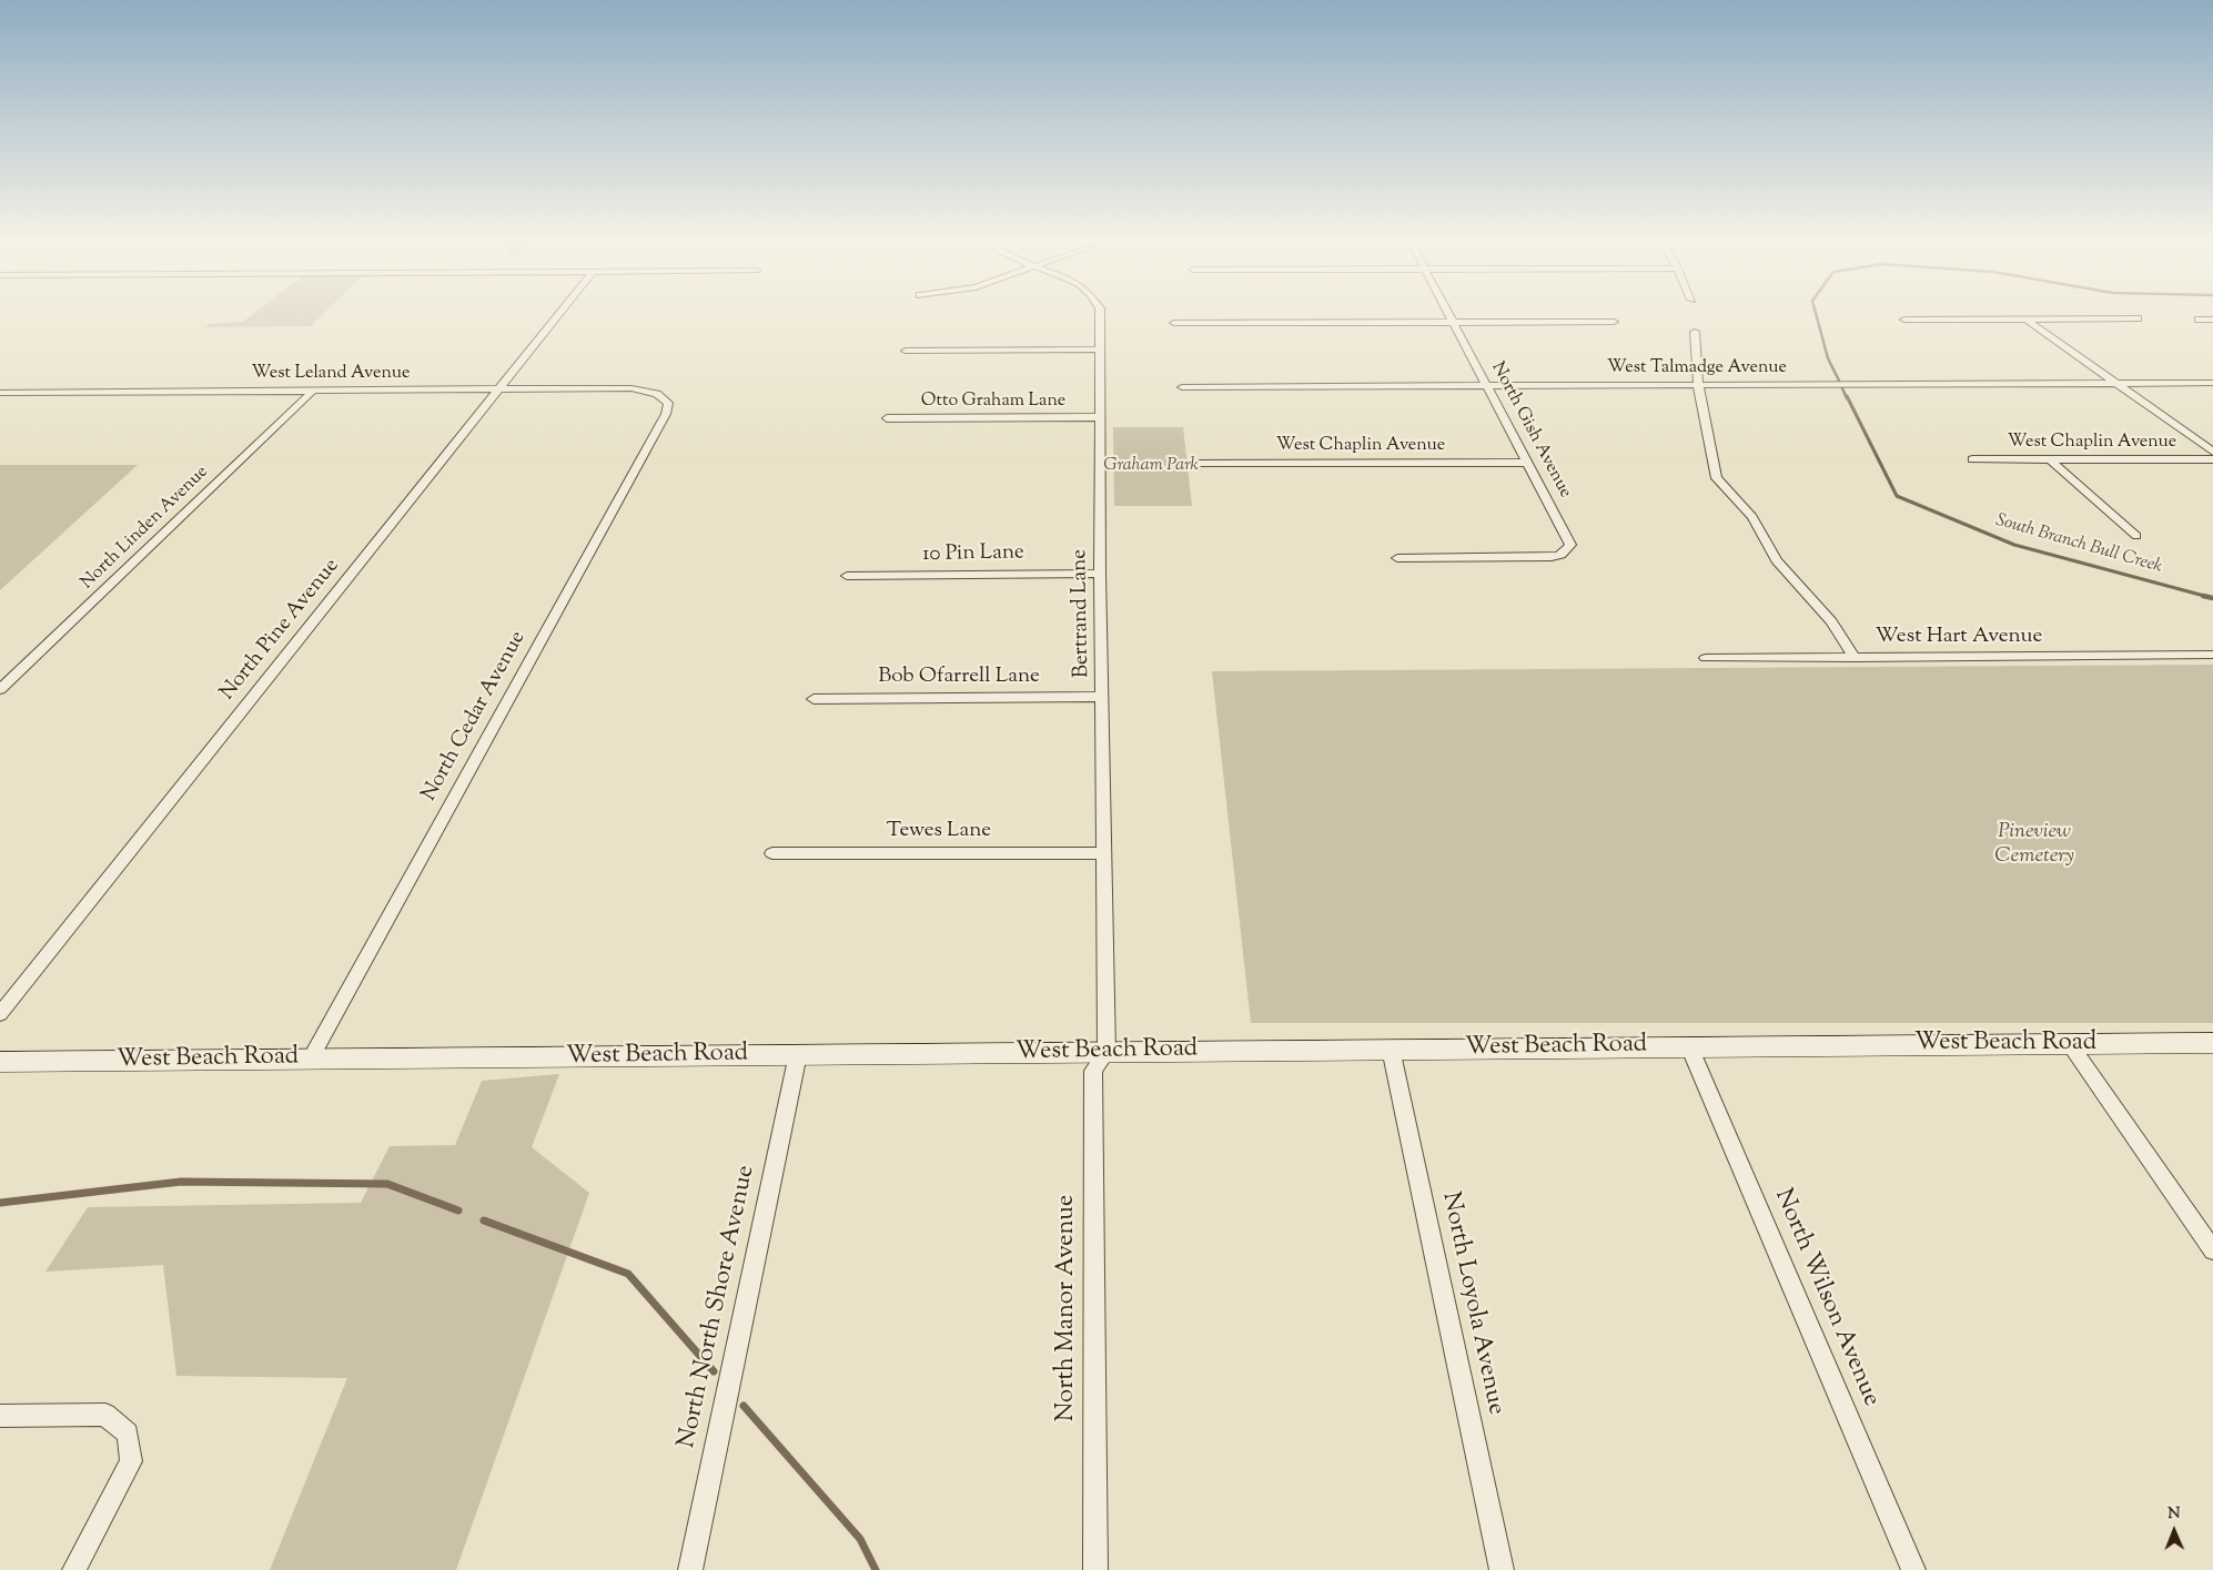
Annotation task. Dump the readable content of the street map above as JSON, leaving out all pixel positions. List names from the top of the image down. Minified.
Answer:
{"streets":{"street":["West Talmadge Avenue","West Leland Avenue","Otto Graham Lane","North Gish Avenue","West Chaplin Avenue","North Linden Avenue","10 Pin Lane","Bertrand Lane","North Pine Avenue","West Hart Avenue","Bob Ofarrell Lane","North Cedar Avenue","Tewes Lane","West Beach Road","North Wilson Avenue","North Loyola Avenue","North North Shore Avenue","North Manor Avenue"]},"crossings":[["West Talmadge Avenue","North Gish Avenue"],["West Leland Avenue","North Linden Avenue"],["West Leland Avenue","North Pine Avenue"],["West Leland Avenue","North Cedar Avenue"],["Otto Graham Lane","Bertrand Lane"],["North Gish Avenue","West Chaplin Avenue"],["10 Pin Lane","Bertrand Lane"],["Bertrand Lane","Bob Ofarrell Lane"],["Bertrand Lane","Tewes Lane"],["Bertrand Lane","West Beach Road"],["Bertrand Lane","North Manor Avenue"],["North Cedar Avenue","West Beach Road"],["West Beach Road","North Wilson Avenue"],["West Beach Road","North Loyola Avenue"],["West Beach Road","North North Shore Avenue"],["West Beach Road","North Manor Avenue"]],"water":["South Branch Bull Creek"],"parks":["Graham Park","Pineview Cemetery"],"north":"top"}
